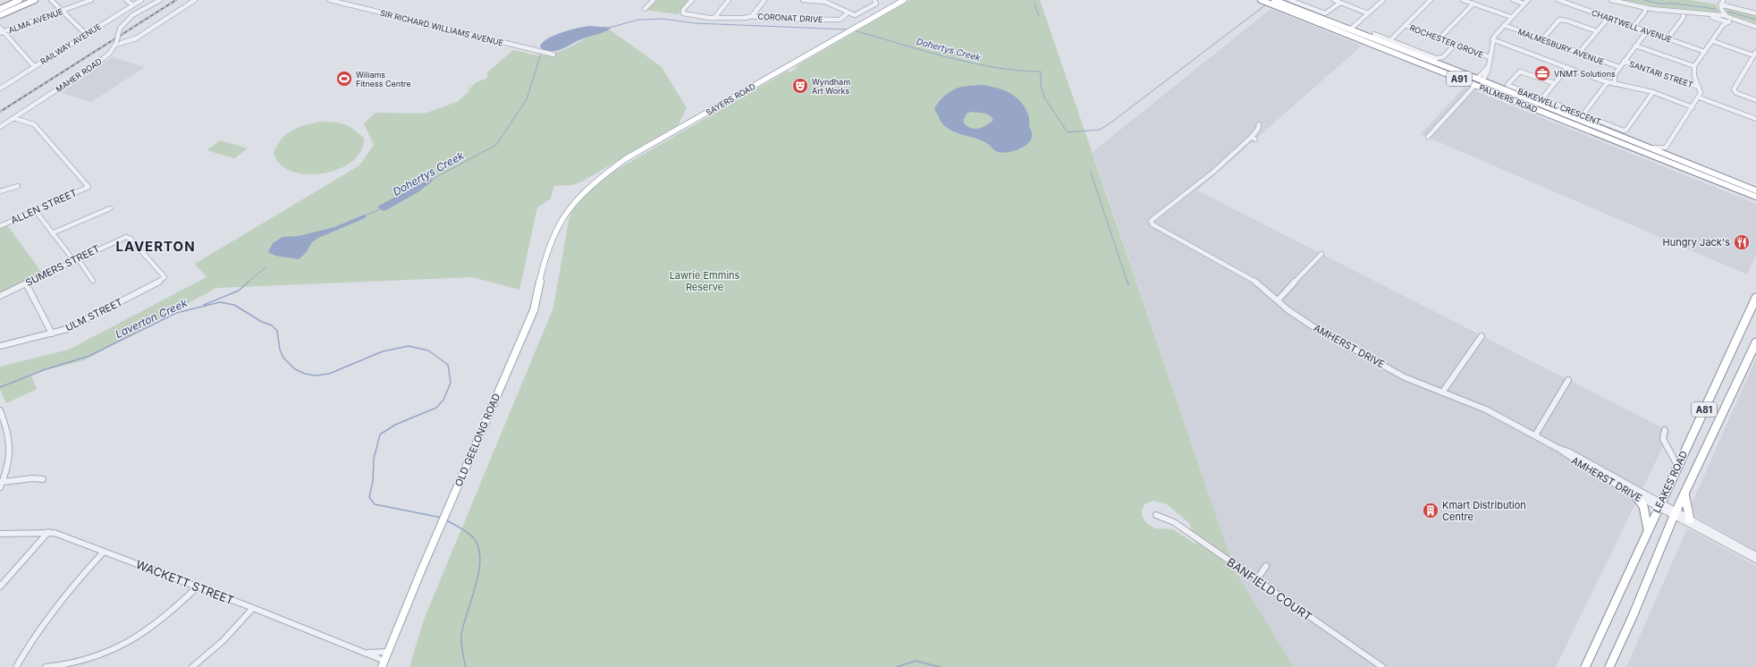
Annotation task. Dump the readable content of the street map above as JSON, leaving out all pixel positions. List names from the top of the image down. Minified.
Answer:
{"streets":{"highway":["A91","PALMERS ROAD","A81","LEAKES ROAD"],"main road":["SAYERS ROAD","OLD GEELONG ROAD"],"street":["CORONAT DRIVE","ALMA AVENUE","CHARTWELL AVENUE","SIR RICHARD WILLIAMS AVENUE","ROCHESTER GROVE","RAILWAY AVENUE","MALMESBURY AVENUE","SANTARI STREET","MAHER ROAD","BAKEWELL CRESCENT","ALLEN STREET","SUMERS STREET","ULM STREET","AMHERST DRIVE","WACKETT STREET","BANFIELD COURT"]},"crossings":[["MAHER ROAD","ALLEN STREET"],["SAYERS ROAD","OLD GEELONG ROAD"],["SUMERS STREET","ULM STREET"],["AMHERST DRIVE","LEAKES ROAD"],["OLD GEELONG ROAD","WACKETT STREET"]],"districts":["LAVERTON"],"water":["Dohertys Creek","Laverton Creek"],"parks":["Lawrie Emmins Reserve"],"places":{"office":["VNMT Solutions"],"sports":["Wiliams Fitness Centre"],"theatre":["Wyndham Art Works"],"restaurant":["Hungry Jack's"],"building":["Kmart Distribution Centre"]}}
